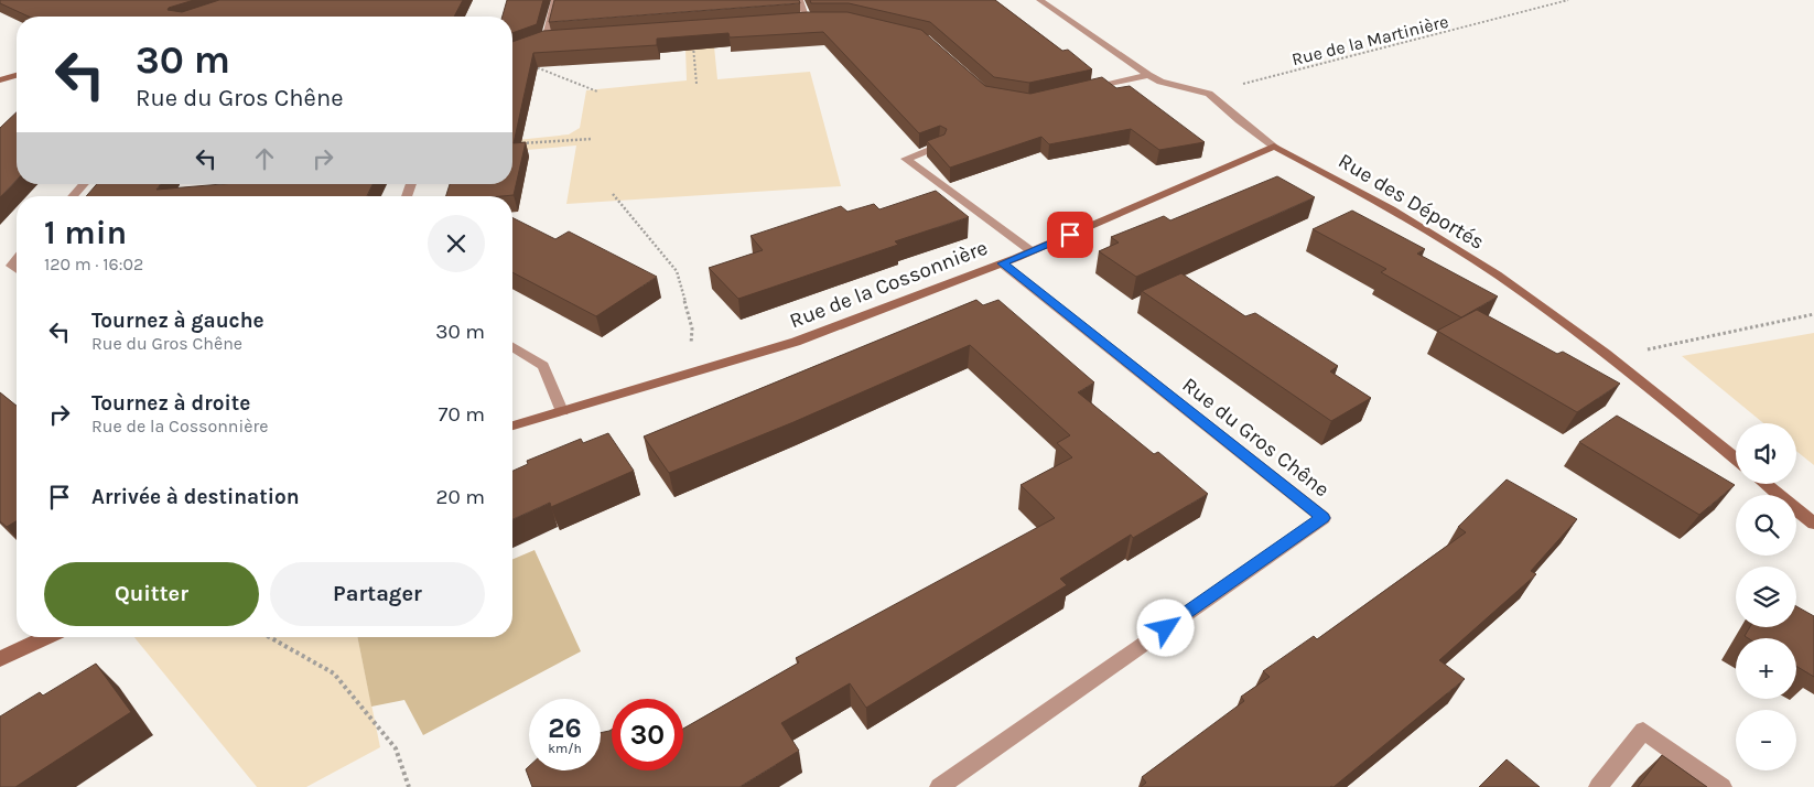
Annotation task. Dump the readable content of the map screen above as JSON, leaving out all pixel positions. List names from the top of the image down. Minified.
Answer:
{"streets":{"street":["Rue des Déportés","Rue de la Cossonnière","Rue du Gros Chêne"],"path":["Rue de la Martinière"]},"crossings":[["Rue de la Martinière","Rue des Déportés"],["Rue des Déportés","Rue de la Cossonnière"],["Rue de la Cossonnière","Rue du Gros Chêne"]],"page":{"turn":["30 m","Rue du Gros Chêne"],"heading":["1 min","120 m · 16:02"],"list":[{"name":"Tournez à gauche","note":"Rue du Gros Chêne","value":"30 m"},{"name":"Tournez à droite","note":"Rue de la Cossonnière","value":"70 m"},{"name":"Arrivée à destination","value":"20 m"}],"map_buttons":["+","−"],"buttons":["Quitter","Partager"],"speed":"26 km/h","limit":"30"}}
